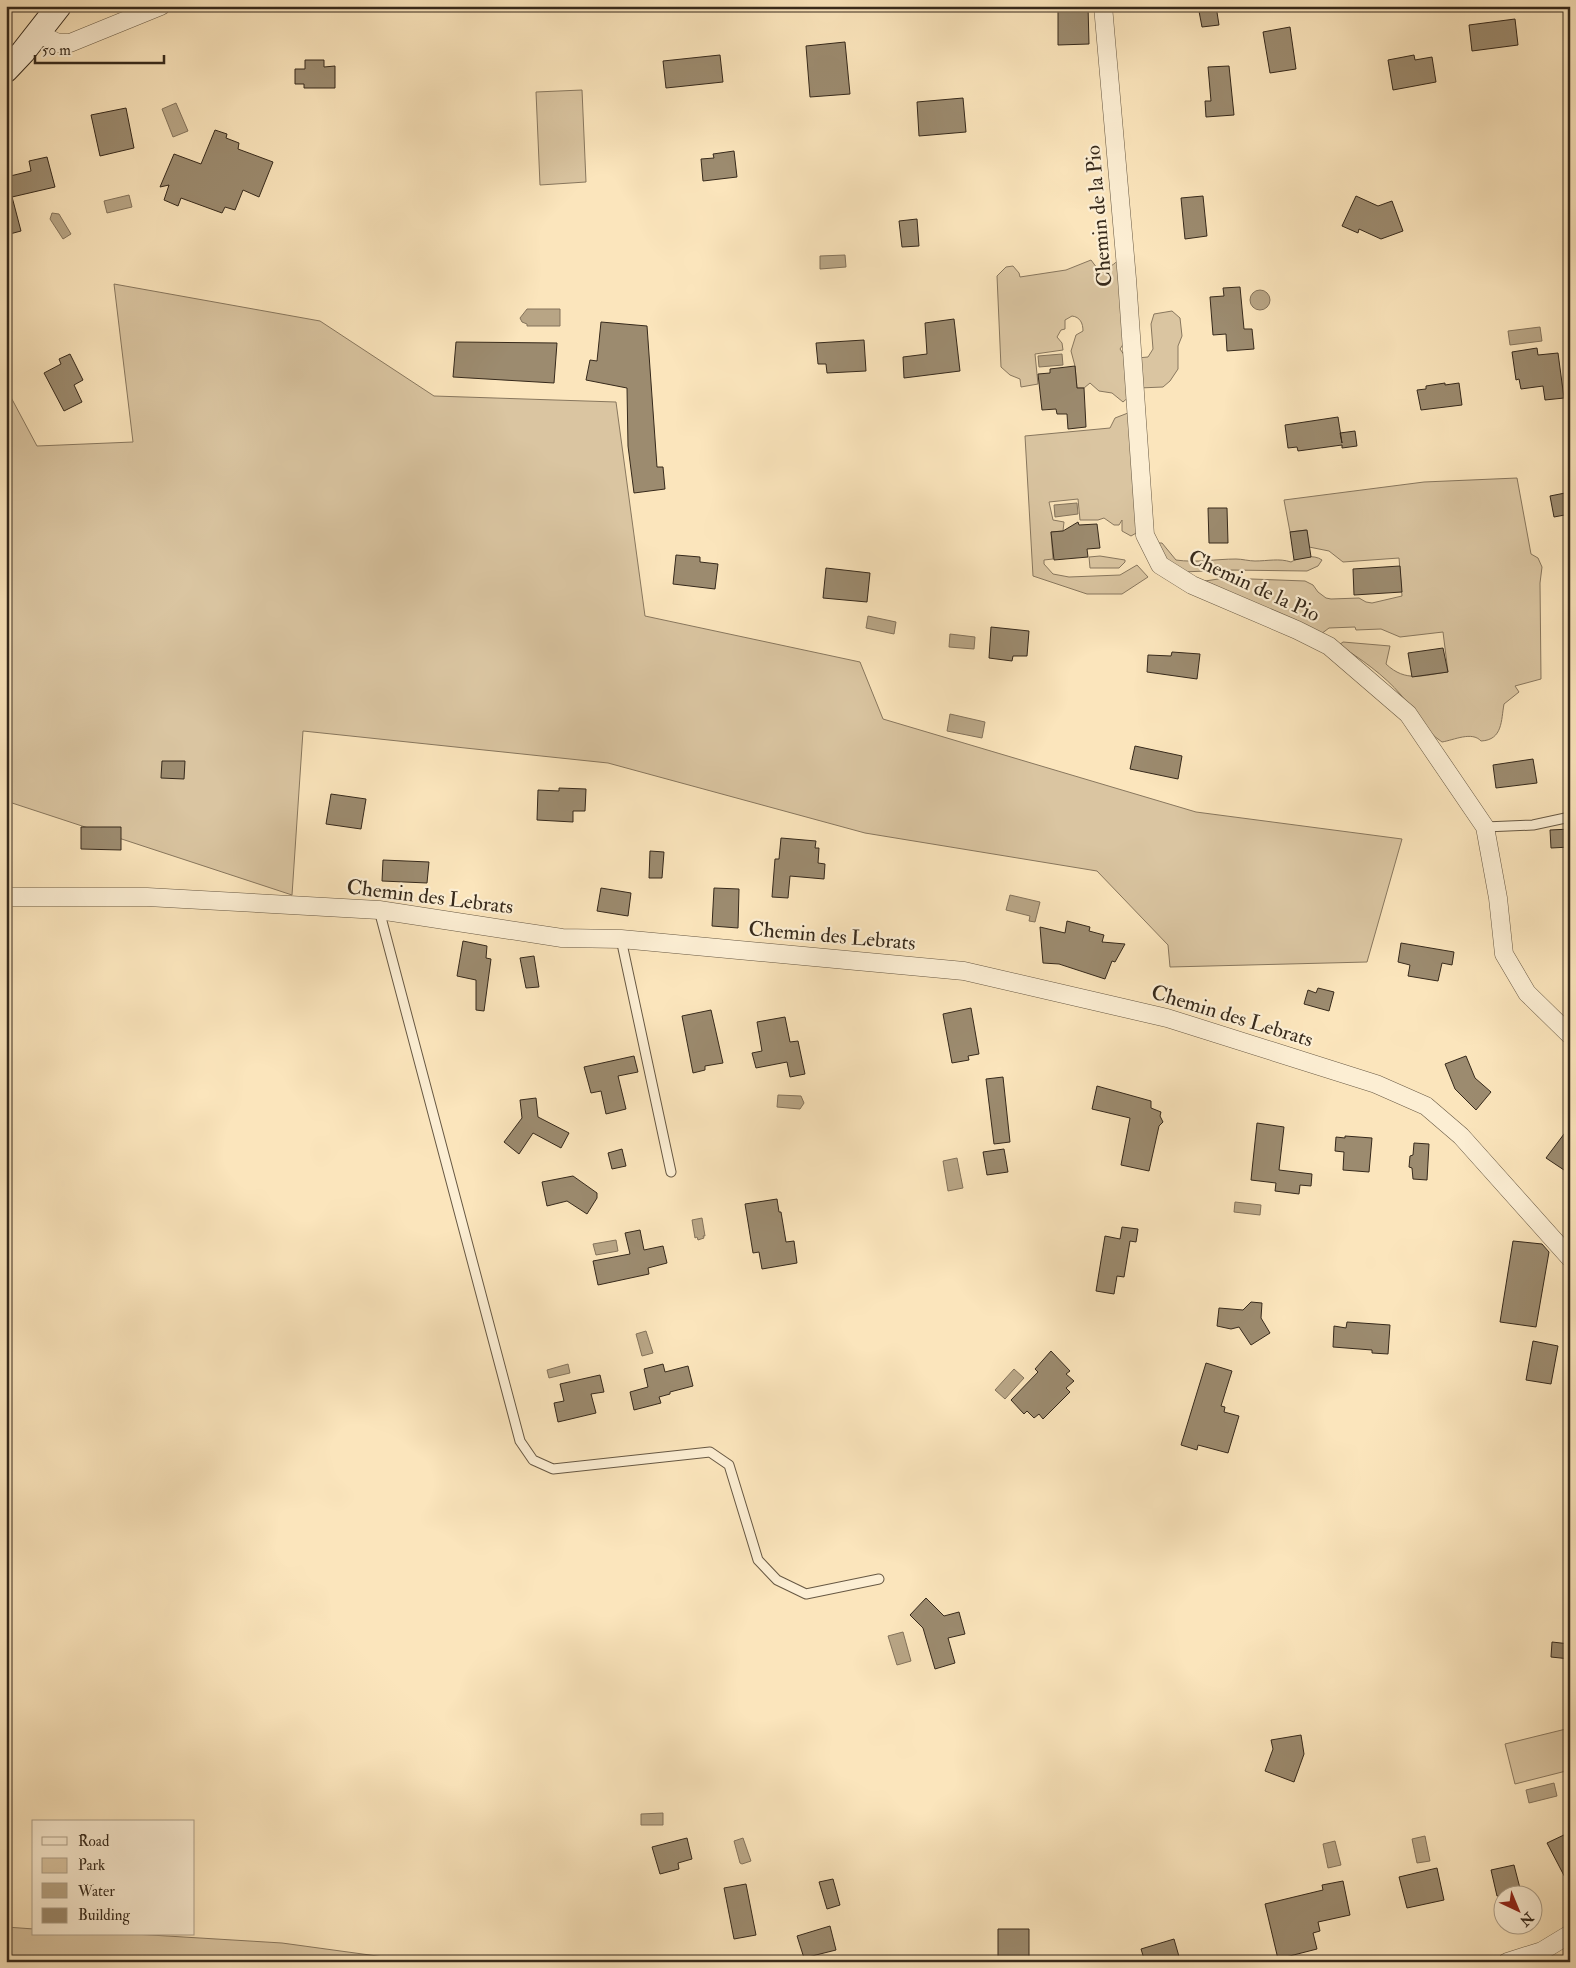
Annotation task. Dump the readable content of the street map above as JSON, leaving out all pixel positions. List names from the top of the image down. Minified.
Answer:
{"streets":{"street":["Chemin de la Pio","Chemin des Lebrats"]},"legend":["Road","Park","Water","Building"],"scale_bar":"50 m","north":"bottom right"}
